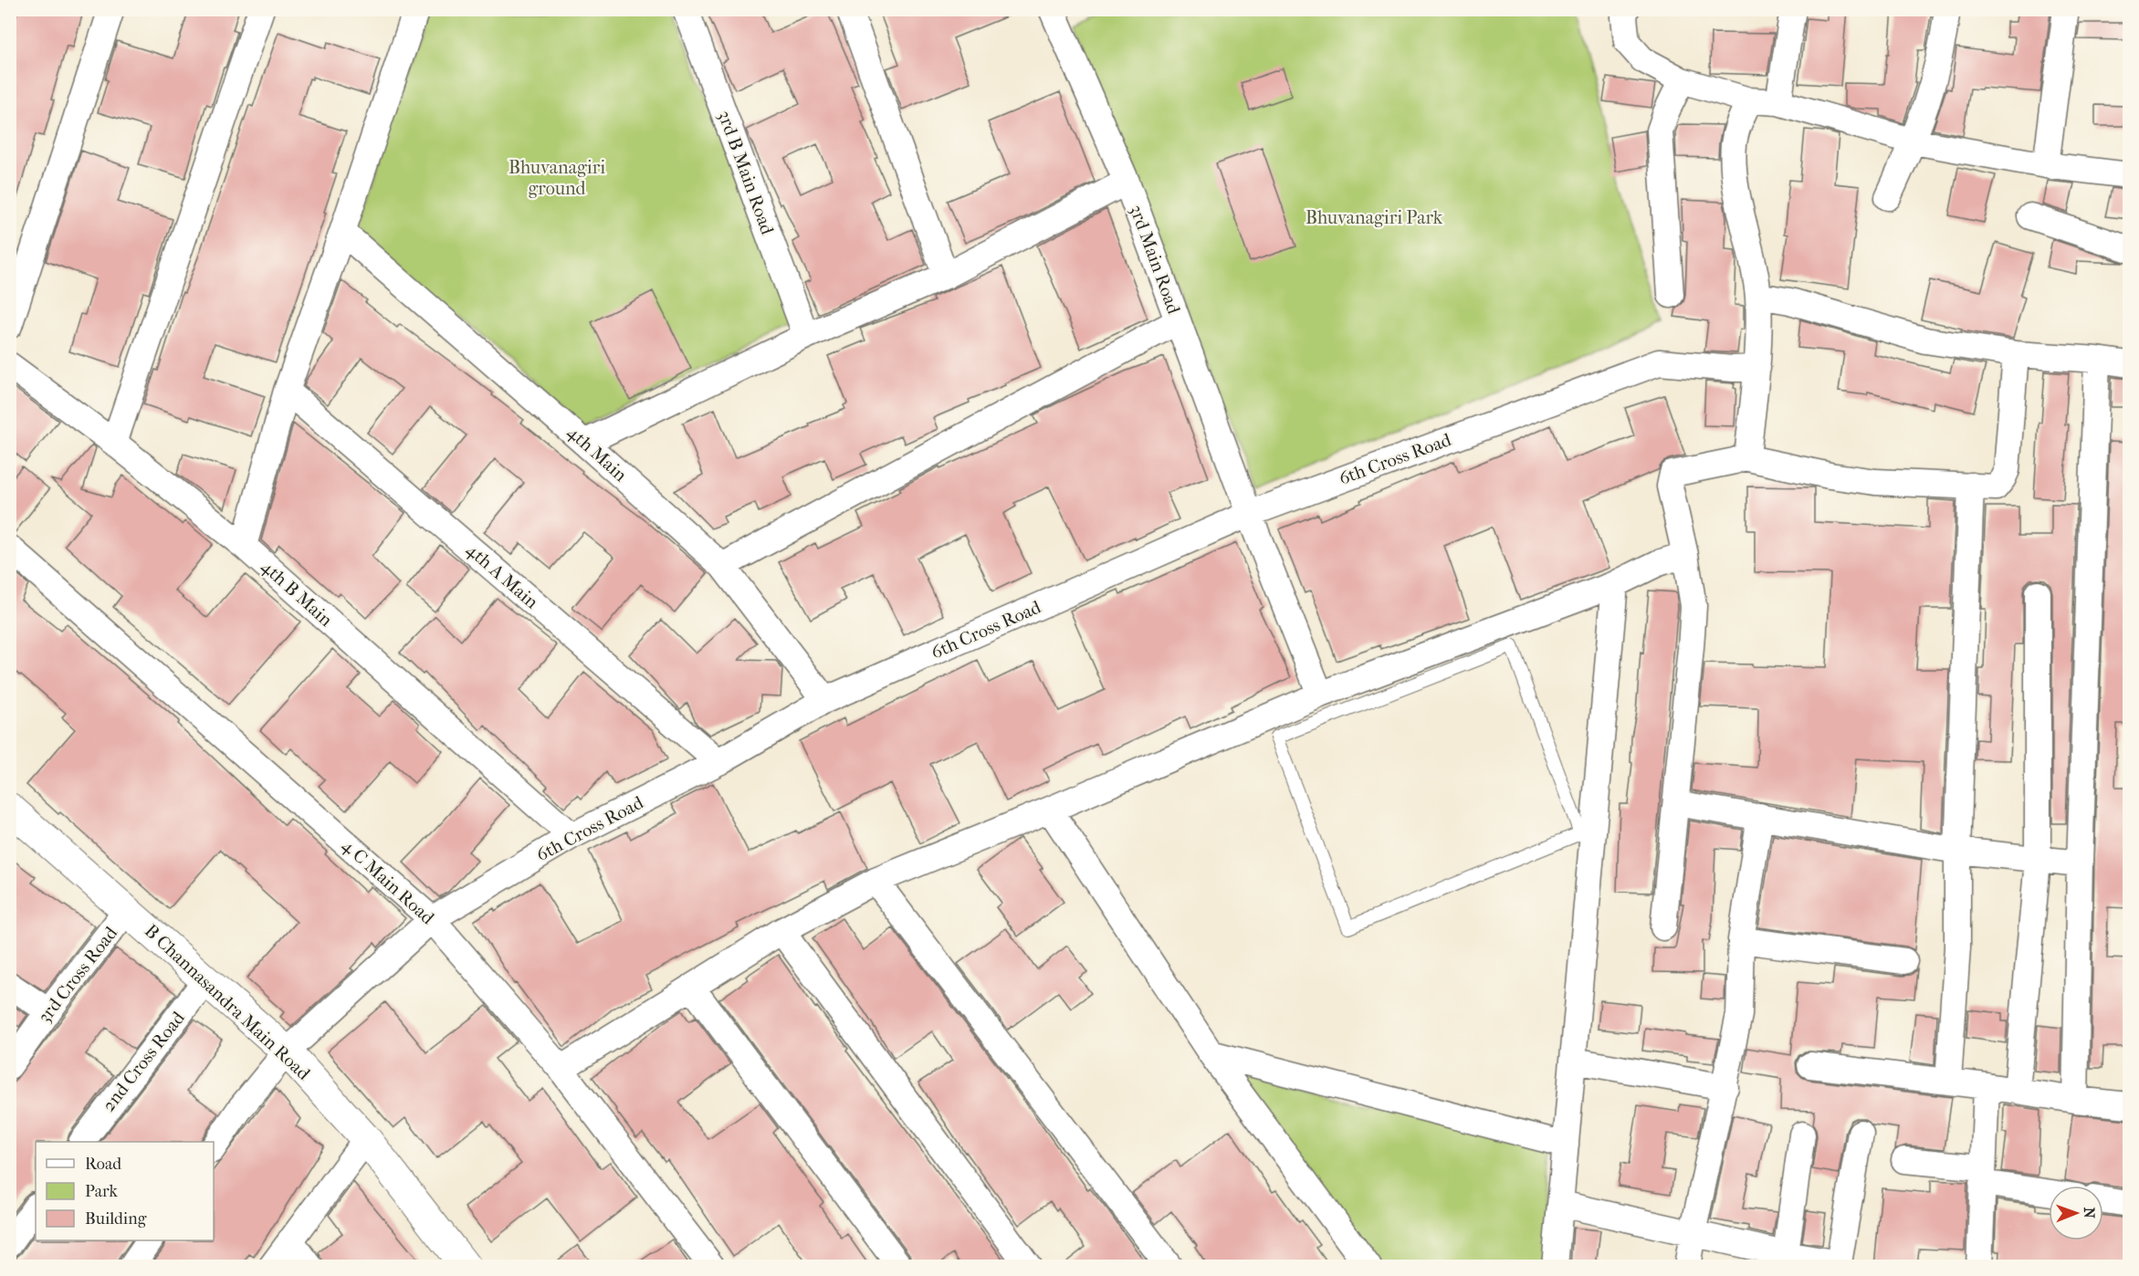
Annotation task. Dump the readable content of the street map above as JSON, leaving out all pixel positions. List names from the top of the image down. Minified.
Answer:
{"streets":{"street":["3rd B Main Road","3rd Main Road","4th Main","6th Cross Road","4th A Main","4th B Main","4 C Main Road","3rd Cross Road","B Channasandra Main Road","2nd Cross Road"]},"crossings":[["3rd Main Road","6th Cross Road"],["4th Main","6th Cross Road"],["6th Cross Road","4th A Main"],["6th Cross Road","4th B Main"],["6th Cross Road","4 C Main Road"],["6th Cross Road","B Channasandra Main Road"],["3rd Cross Road","B Channasandra Main Road"],["B Channasandra Main Road","2nd Cross Road"]],"parks":["Bhuvanagiri ground","Bhuvanagiri Park"],"legend":["Road","Park","Building"],"north":"right"}
